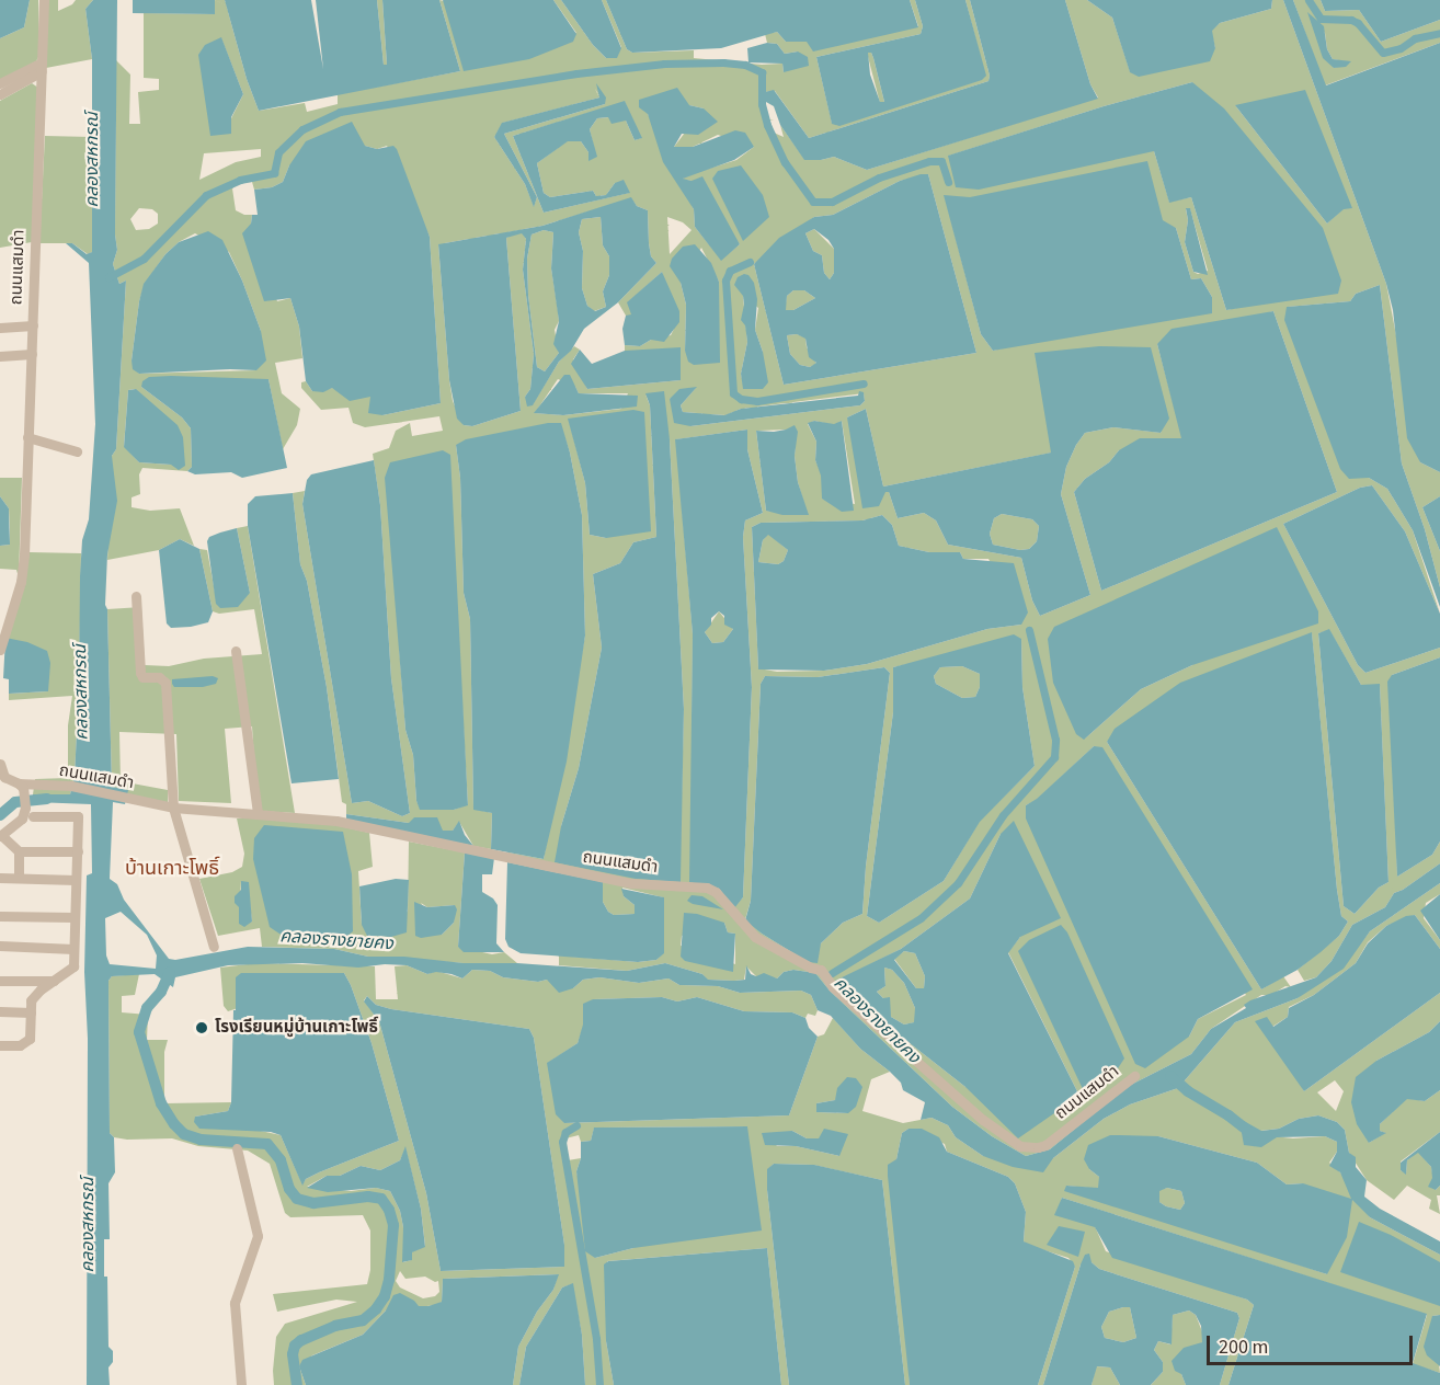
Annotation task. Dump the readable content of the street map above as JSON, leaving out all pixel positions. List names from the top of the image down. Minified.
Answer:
{"streets":{"street":["ถนนแสมดำ"]},"districts":["บ้านเกาะโพธิ์"],"water":["คลองสหกรณ์","คลองรางยายคง"],"places":["โรงเรียนหมู่บ้านเกาะโพธิ์"],"scale_bar":"200 m"}
